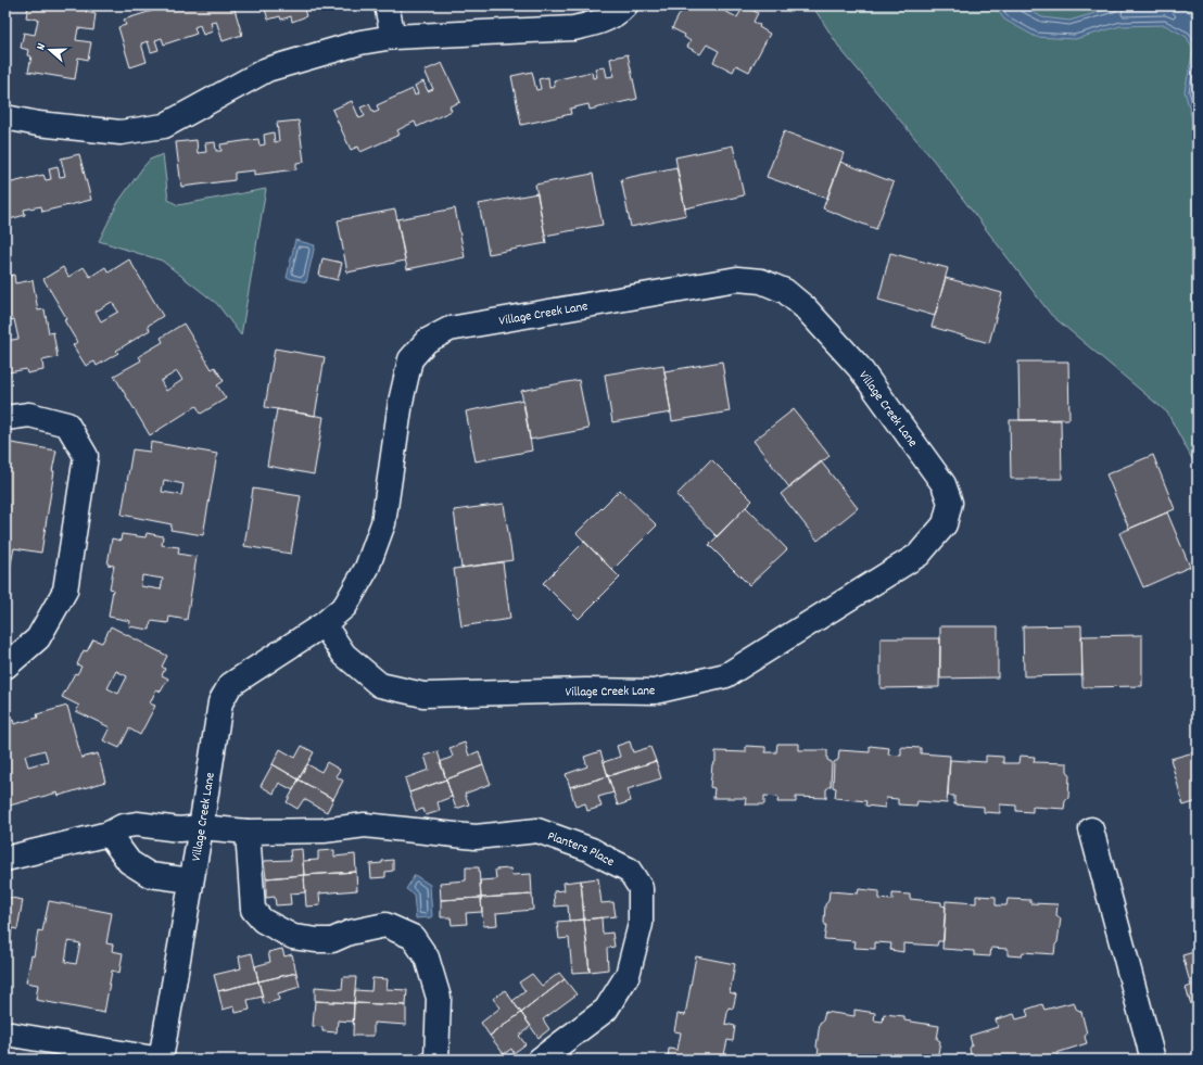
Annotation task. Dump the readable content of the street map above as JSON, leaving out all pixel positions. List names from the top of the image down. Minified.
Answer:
{"streets":{"street":["Village Creek Lane","Planters Place"]},"crossings":[["Village Creek Lane","Planters Place"]],"north":"left"}
